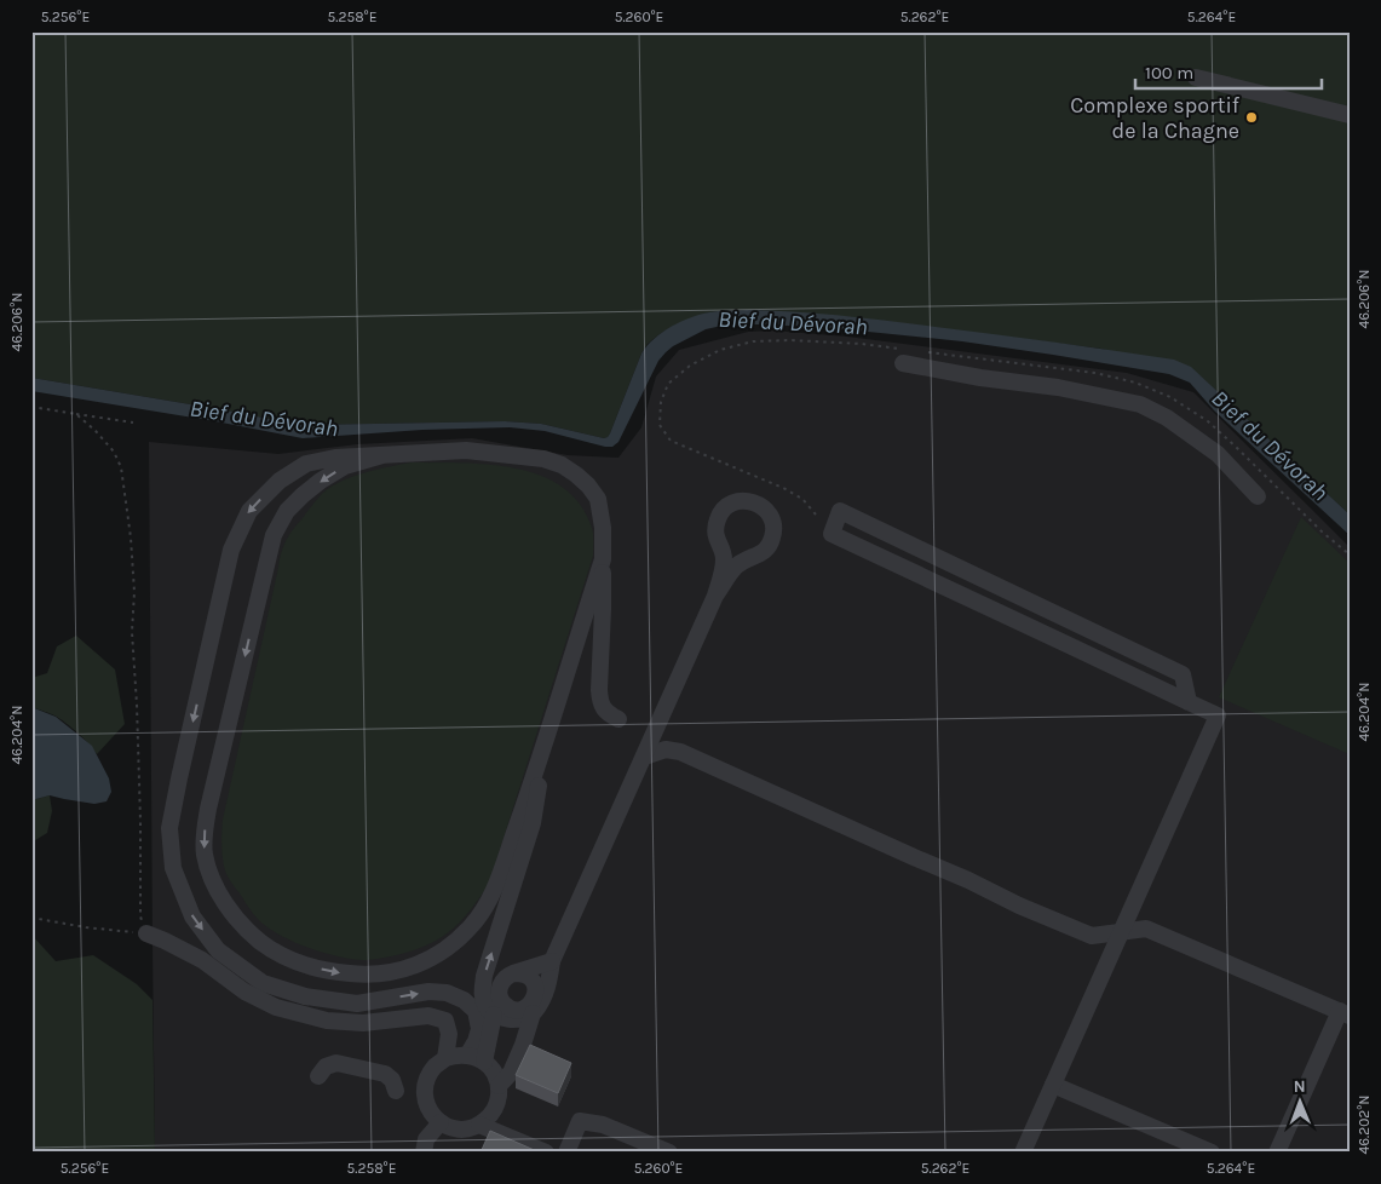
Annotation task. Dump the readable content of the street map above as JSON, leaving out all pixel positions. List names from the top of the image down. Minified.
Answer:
{"water":["Bief du Dévorah"],"places":["Complexe sportif de la Chagne"],"scale_bar":"100 m","north":"top","coordinates":["5.256°E","5.258°E","5.260°E","5.262°E","5.264°E","46.206°N","46.204°N","46.202°N"]}
